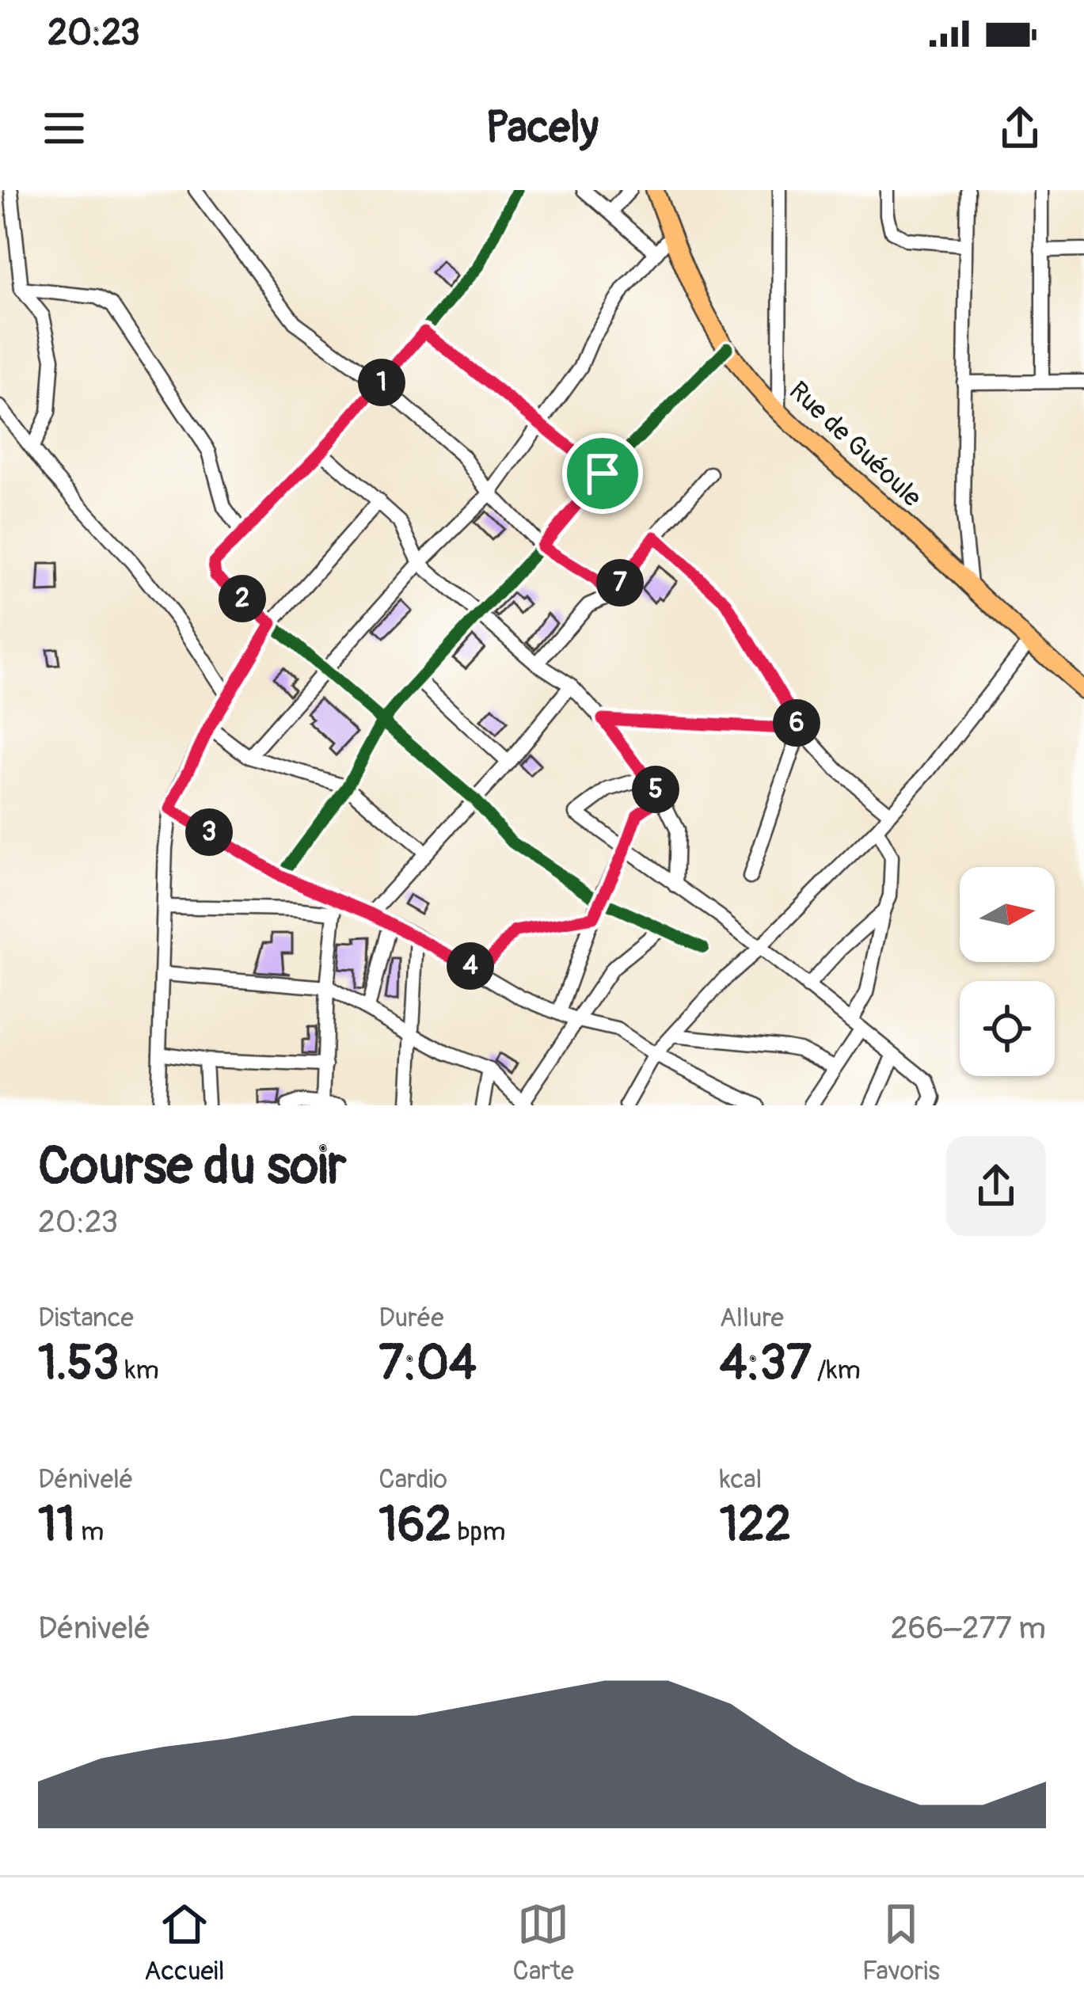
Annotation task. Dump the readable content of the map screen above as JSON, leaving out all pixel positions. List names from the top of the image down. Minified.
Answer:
{"streets":{"main road":["Rue de Guéoule"]},"north":"right","page":{"status":"20:23","header":"Pacely","pins":["1","7","2","6","5","3","4"],"heading":["Course du soir","20:23"],"stats":[["Distance","1.53 km"],["Durée","7:04"],["Allure","4:37 /km"],["Dénivelé","11 m"],["Cardio","162 bpm"],["kcal","122"]],"chart":["Dénivelé","266–277 m"],"tabs":["Accueil","Carte","Favoris"]}}
